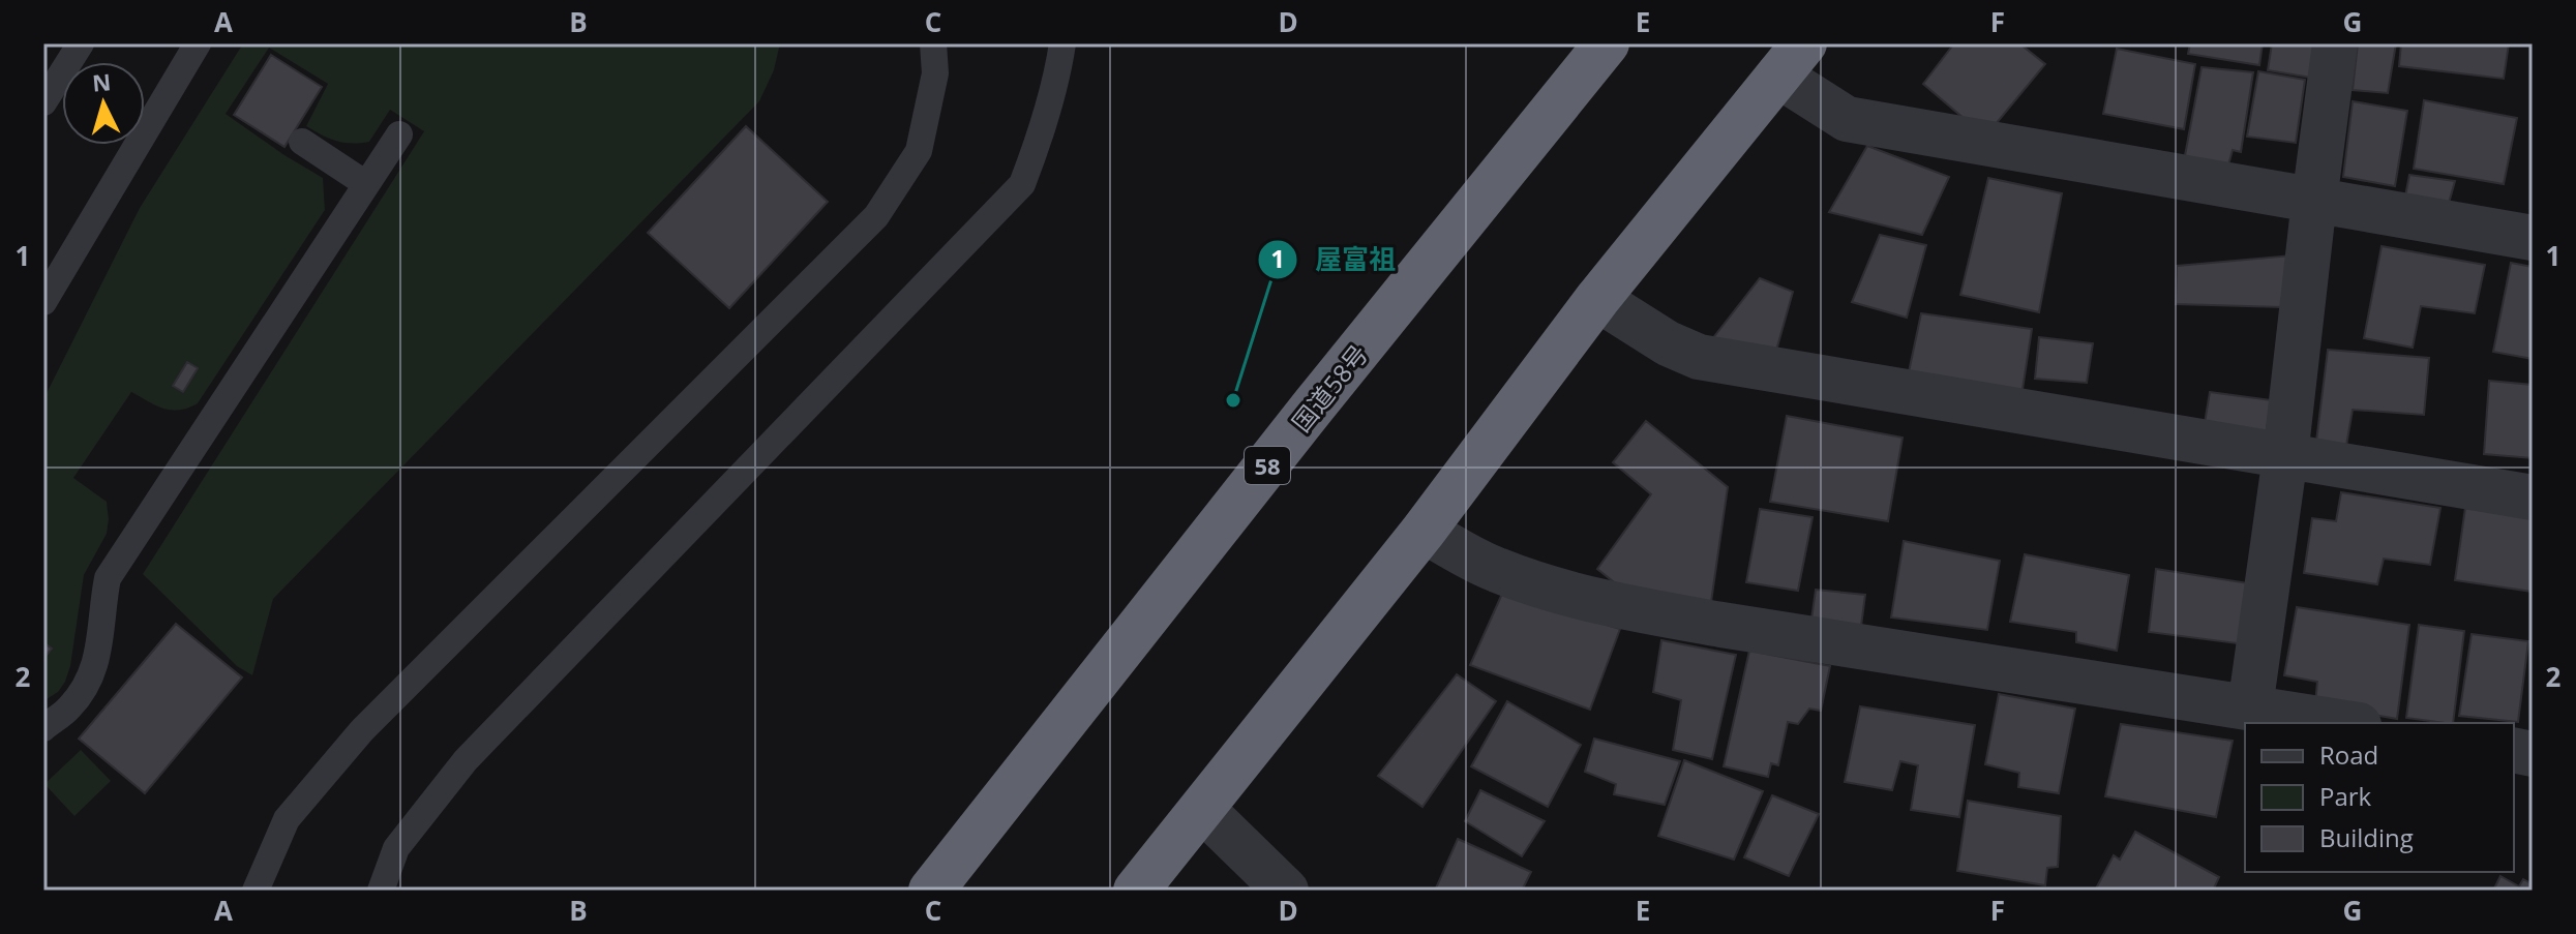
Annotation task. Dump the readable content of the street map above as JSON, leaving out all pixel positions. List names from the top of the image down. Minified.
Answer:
{"streets":{"highway":["国道58号","58"]},"places":["屋富祖"],"legend":["Road","Park","Building"],"north":"top","grid":{"columns":["A","B","C","D","E","F","G"],"rows":["1","2"]}}
